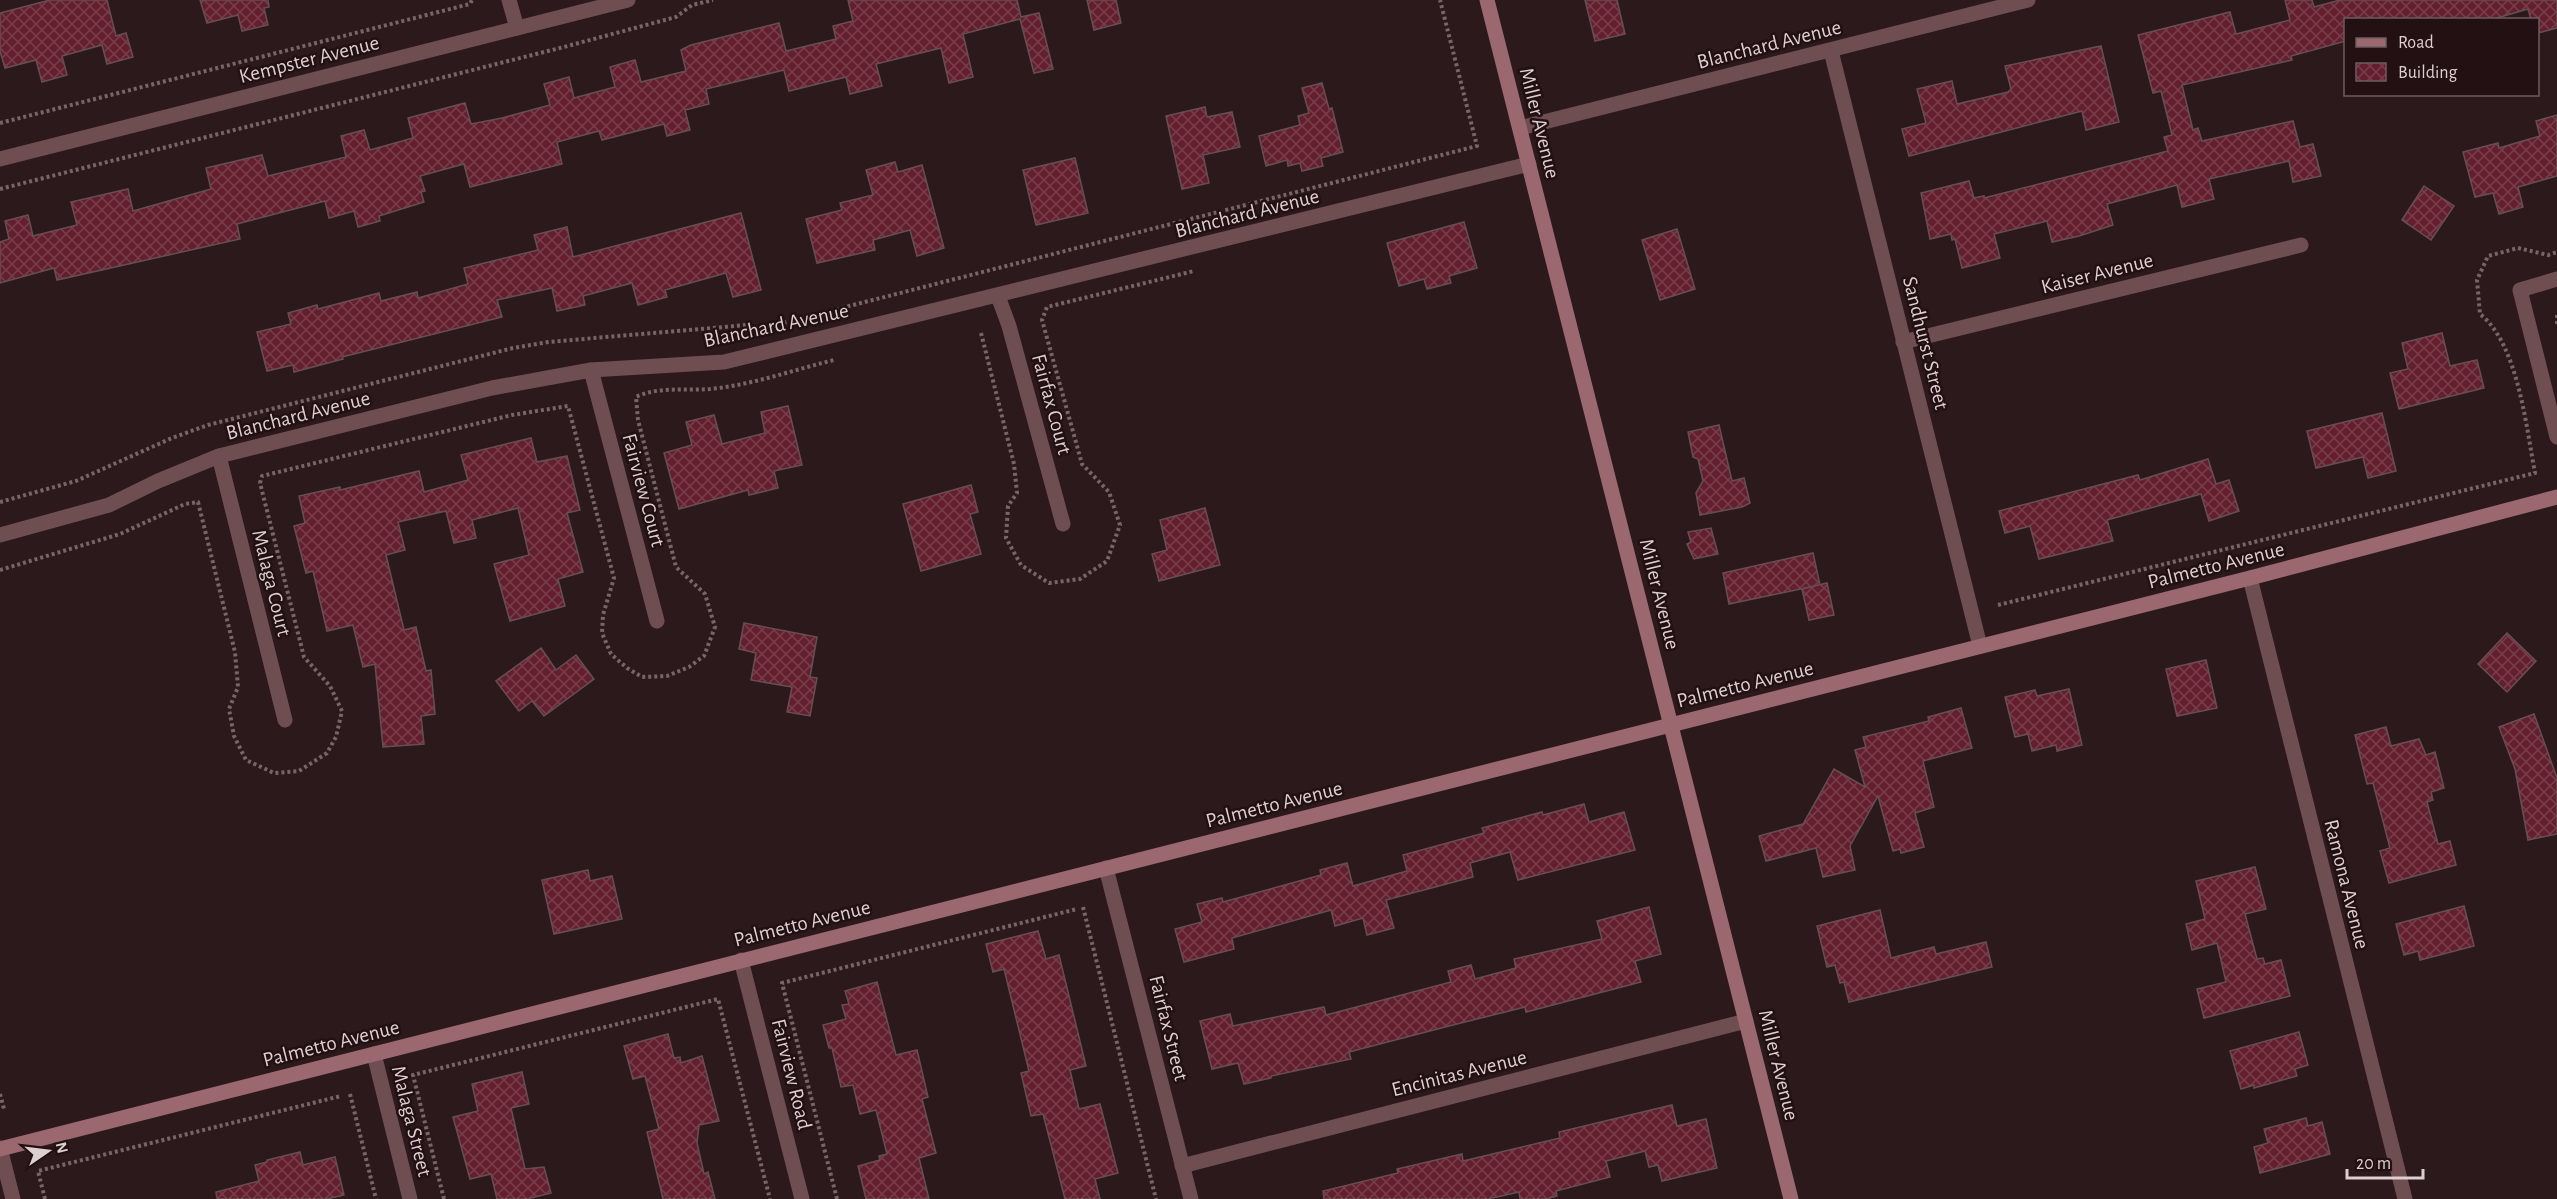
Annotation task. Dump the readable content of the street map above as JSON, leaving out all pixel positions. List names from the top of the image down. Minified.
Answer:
{"streets":{"street":["Blanchard Avenue","Kempster Avenue","Miller Avenue","Kaiser Avenue","Sandhurst Street","Fairfax Court","Fairview Court","Palmetto Avenue","Malaga Court","Ramona Avenue","Fairfax Street","Encinitas Avenue","Fairview Road","Malaga Street"]},"crossings":[["Blanchard Avenue","Miller Avenue"],["Blanchard Avenue","Sandhurst Street"],["Blanchard Avenue","Fairfax Court"],["Blanchard Avenue","Fairview Court"],["Blanchard Avenue","Malaga Court"],["Miller Avenue","Palmetto Avenue"],["Miller Avenue","Encinitas Avenue"],["Kaiser Avenue","Sandhurst Street"],["Sandhurst Street","Palmetto Avenue"],["Palmetto Avenue","Ramona Avenue"],["Palmetto Avenue","Fairfax Street"],["Palmetto Avenue","Fairview Road"],["Palmetto Avenue","Malaga Street"],["Fairfax Street","Encinitas Avenue"]],"legend":["Road","Building"],"scale_bar":"20 m","north":"right"}
